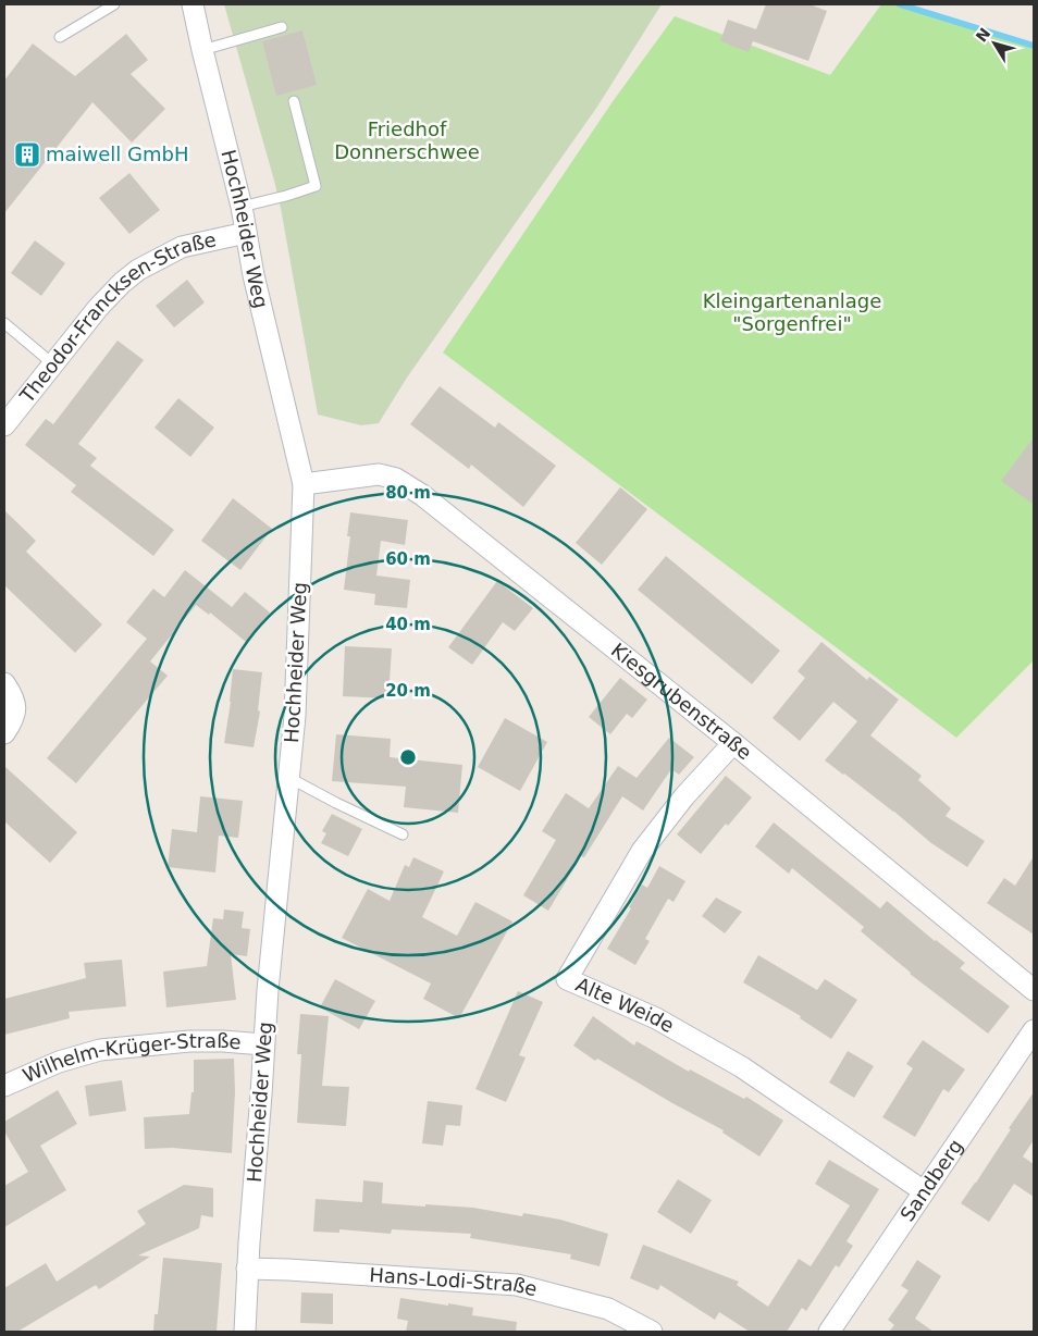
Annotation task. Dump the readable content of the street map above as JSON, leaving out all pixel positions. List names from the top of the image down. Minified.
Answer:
{"streets":{"street":["Hochheider Weg","Theodor-Francksen-Straße","Kiesgrubenstraße","Alte Weide","Wilhelm-Krüger-Straße","Sandberg","Hans-Lodi-Straße"]},"crossings":[["Hochheider Weg","Theodor-Francksen-Straße"],["Hochheider Weg","Kiesgrubenstraße"],["Hochheider Weg","Wilhelm-Krüger-Straße"],["Hochheider Weg","Hans-Lodi-Straße"],["Kiesgrubenstraße","Alte Weide"],["Alte Weide","Sandberg"]],"parks":["Friedhof Donnerschwee","Kleingartenanlage \"Sorgenfrei\""],"places":{"building":["maiwell GmbH"]},"north":"top left","rings":["80 m","60 m","40 m","20 m"]}
